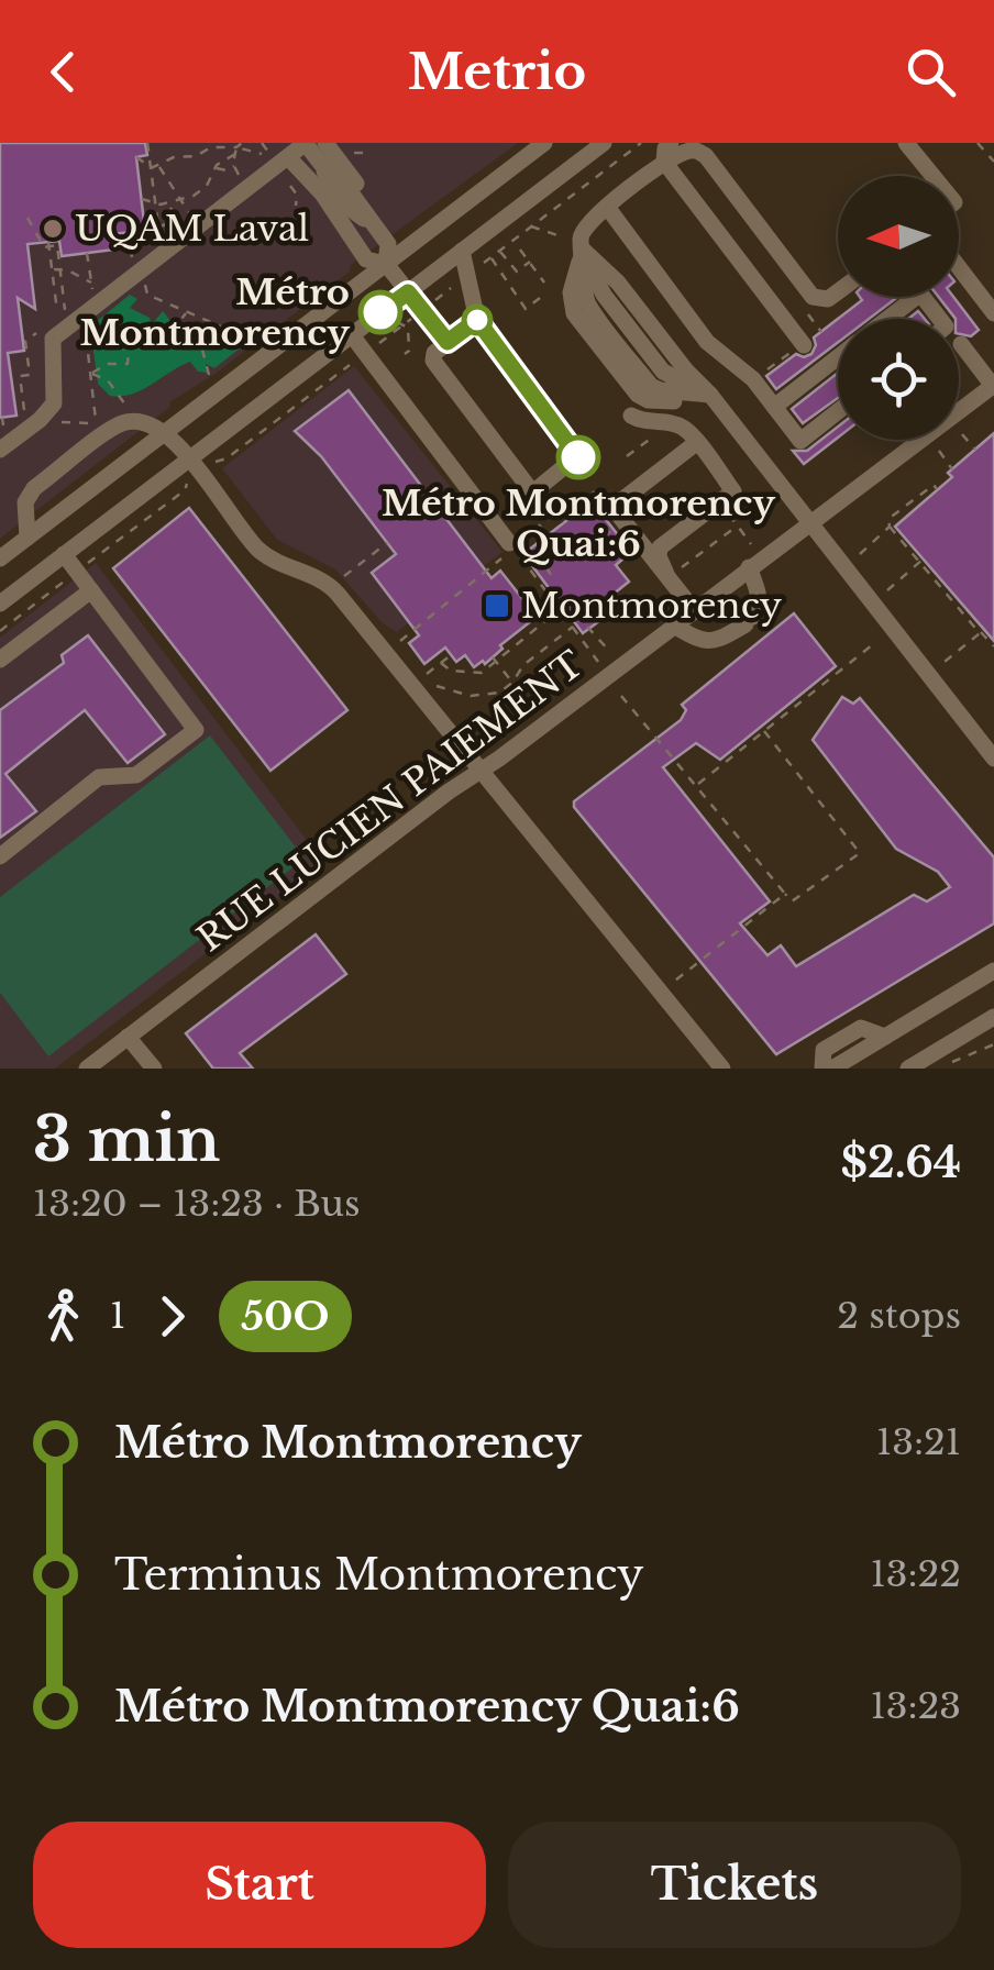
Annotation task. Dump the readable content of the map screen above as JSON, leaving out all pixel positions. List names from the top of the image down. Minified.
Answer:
{"streets":{"street":["RUE LUCIEN PAIEMENT"]},"places":{"other":["UQAM Laval","Métro Montmorency","Métro Montmorency Quai:6"],"transit":["Montmorency"]},"lines":["bus line 50O"],"north":"left","page":{"header":"Metrio","heading":["3 min","13:20 – 13:23 · Bus","$2.64"],"legs":["1","50O","2 stops"],"list":[{"name":"Métro Montmorency","value":"13:21"},{"name":"Terminus Montmorency","value":"13:22"},{"name":"Métro Montmorency Quai:6","value":"13:23"}],"buttons":["Start","Tickets"]}}
